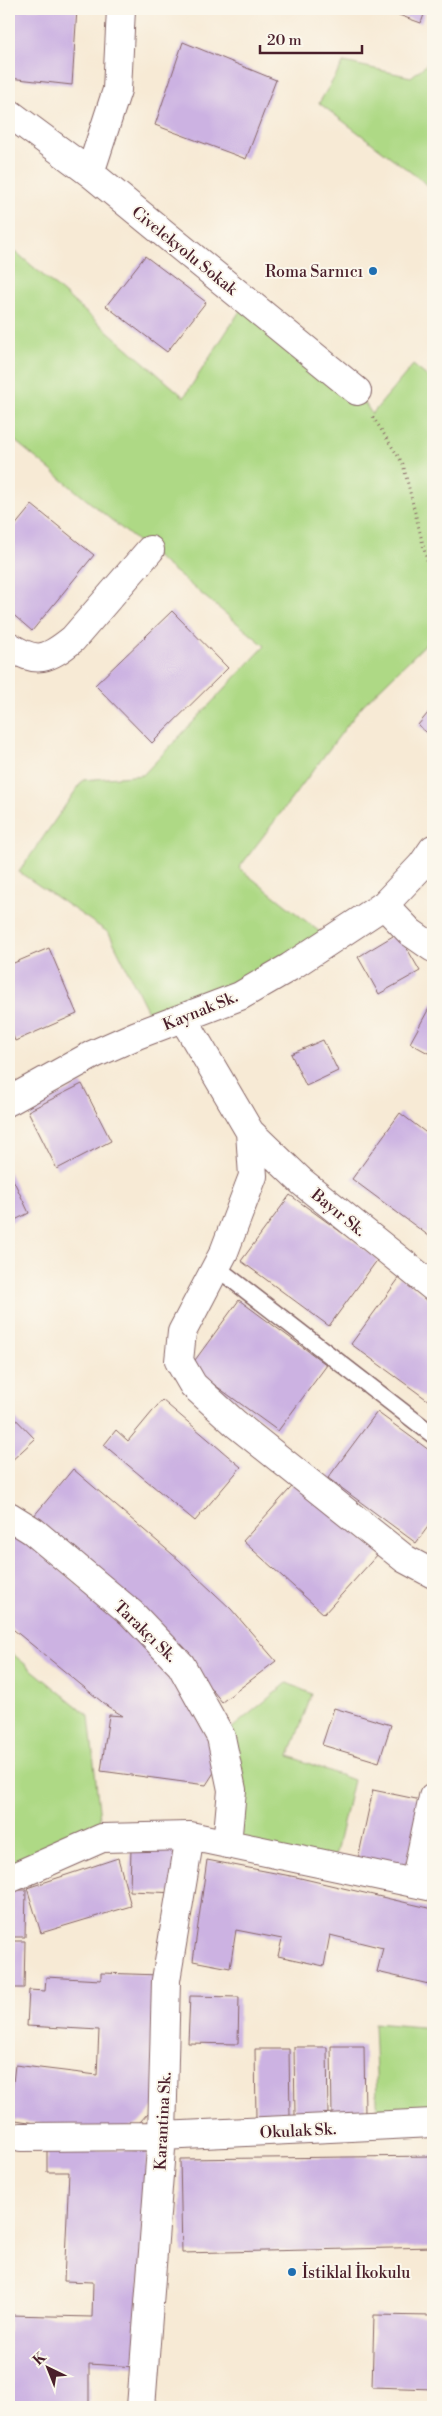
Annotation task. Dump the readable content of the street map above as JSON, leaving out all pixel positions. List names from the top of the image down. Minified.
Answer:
{"streets":{"street":["Civelekyolu Sokak","Kaynak Sk.","Bayır Sk.","Tarakçı Sk.","Karantina Sk.","Okulak Sk."]},"crossings":[["Karantina Sk.","Okulak Sk."]],"places":["Roma Sarnıcı","İstiklal İkokulu"],"scale_bar":"20 m","north":"top left"}
